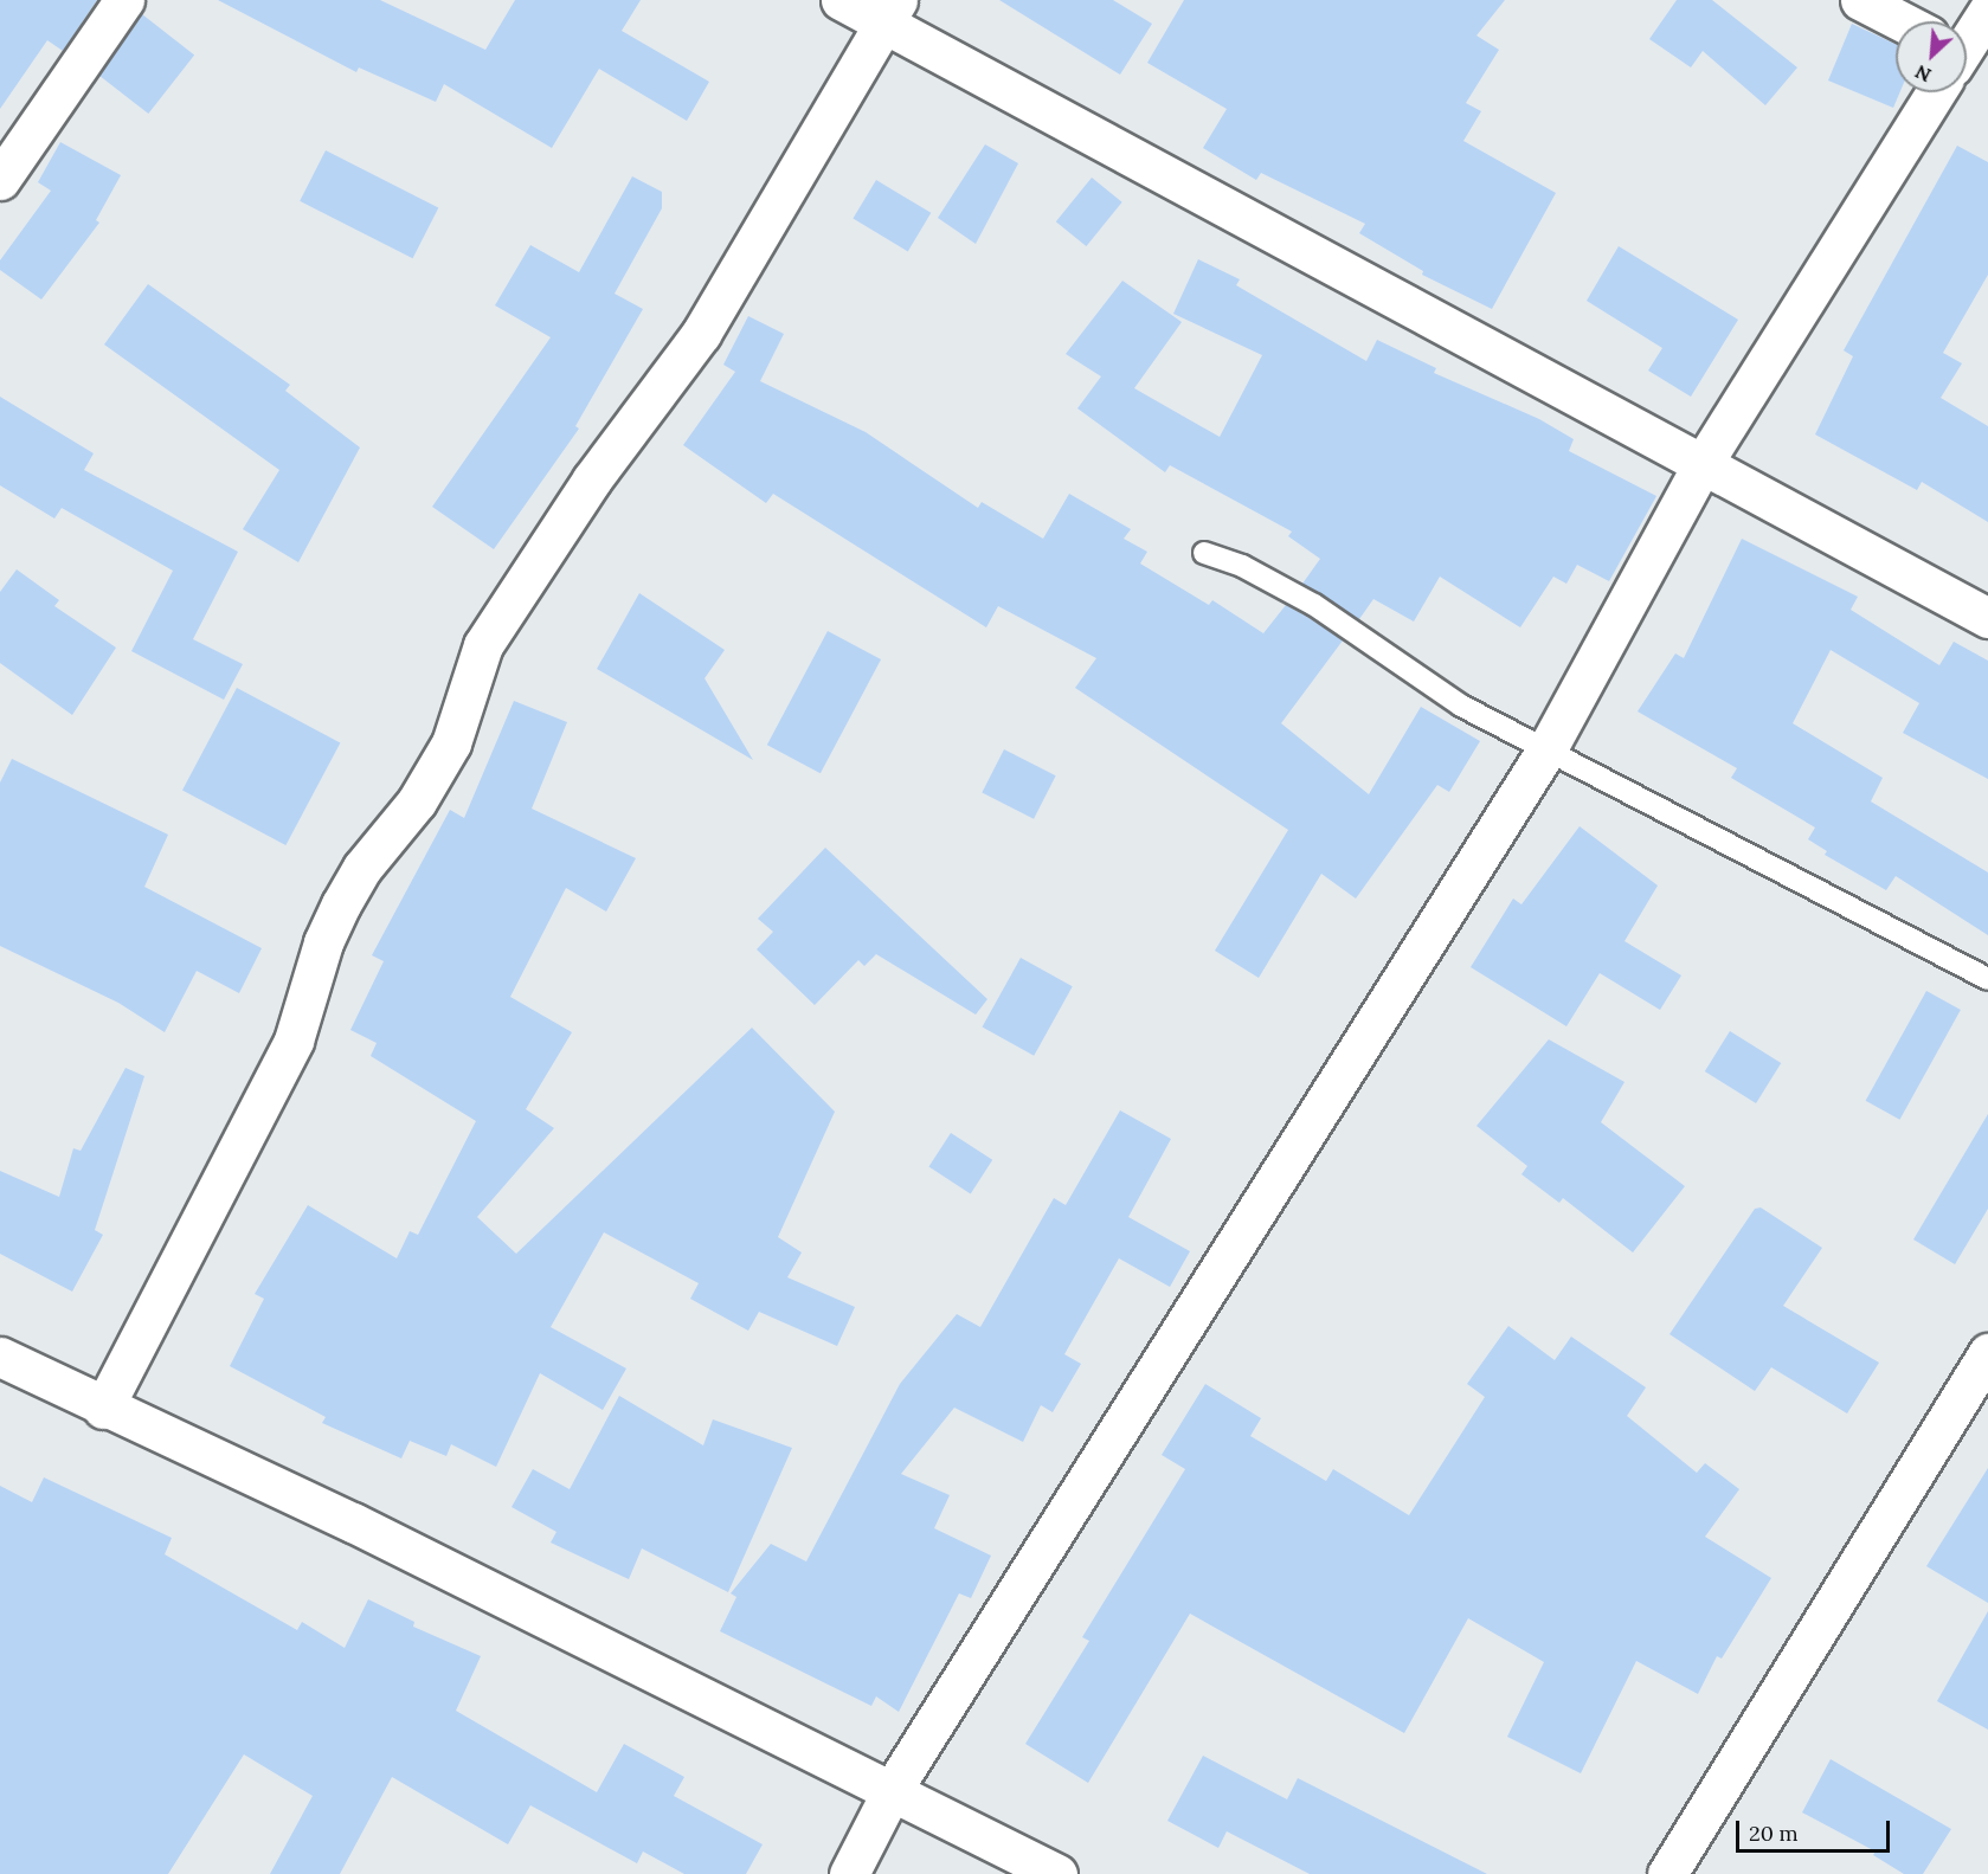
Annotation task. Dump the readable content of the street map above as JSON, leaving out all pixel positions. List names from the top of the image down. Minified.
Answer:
{"scale_bar":"20 m","north":"bottom left"}
